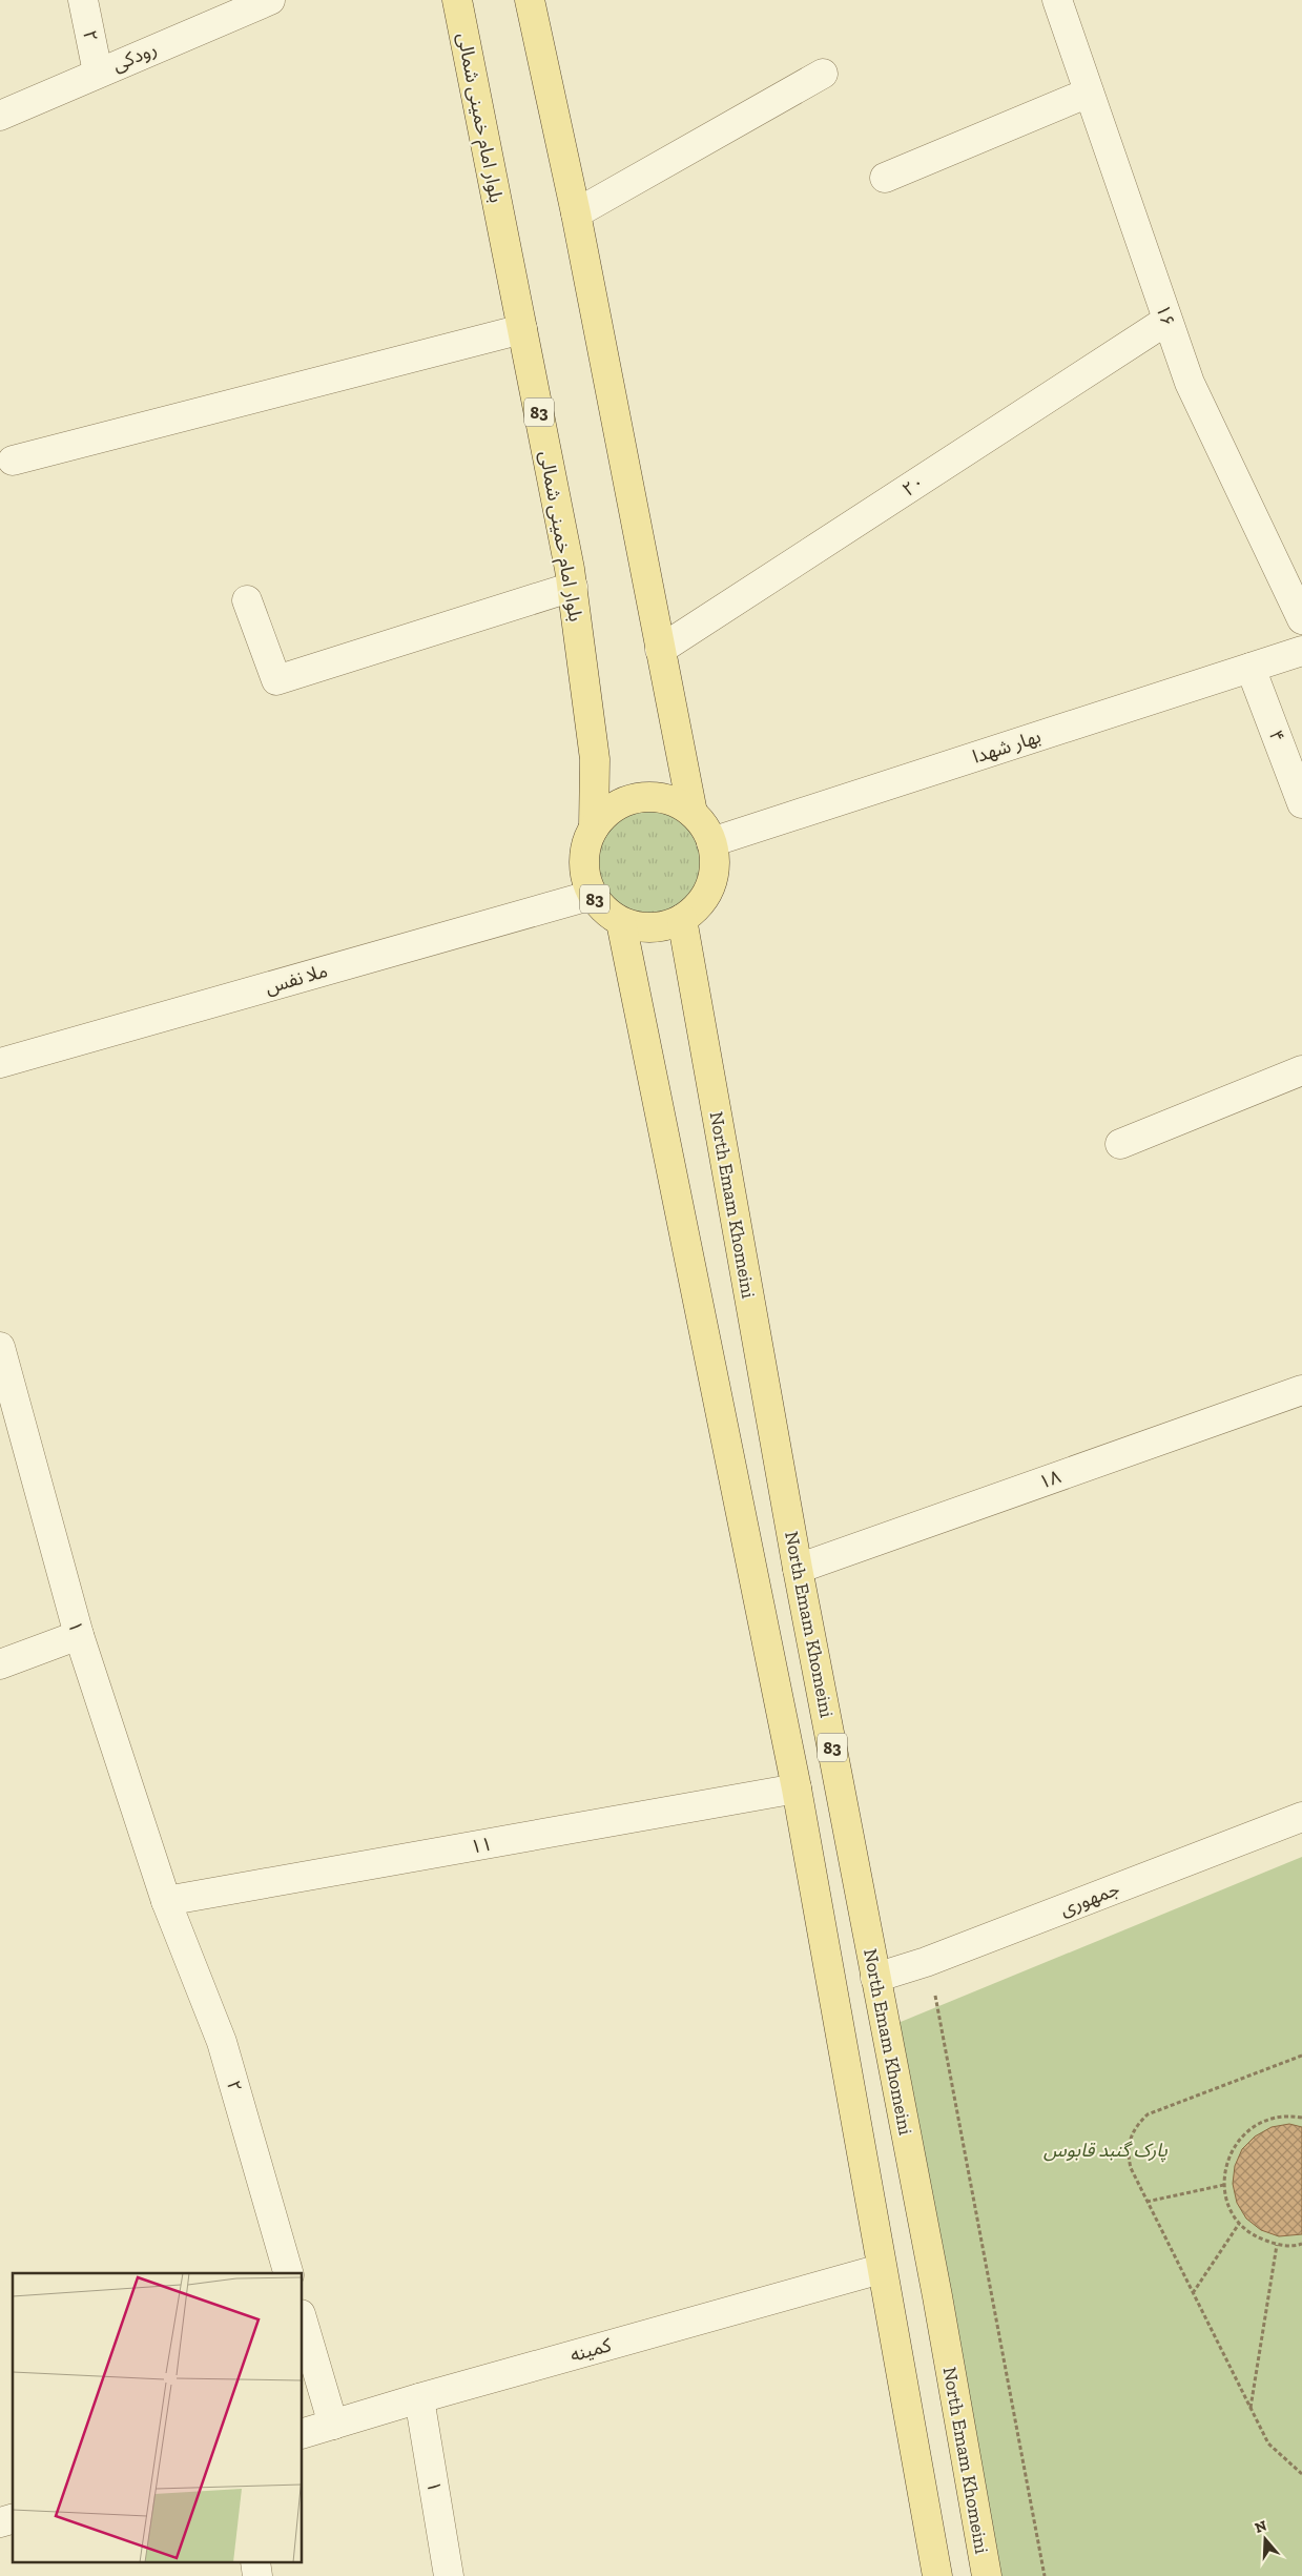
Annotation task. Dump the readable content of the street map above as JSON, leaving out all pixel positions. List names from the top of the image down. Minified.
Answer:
{"streets":{"main road":["بلوار امام خمینی شمالی","83","North Emam Khomeini"],"street":["۲","رودکی","۱۶","۲۰","۴","بهار شهدا","ملا نفس","۱۸","۱","۱۱","جمهوری","کمینه"]},"crossings":[["۲","رودکی"],["۲","۱"],["۲","۱۱"],["بلوار امام خمینی شمالی","83"],["بلوار امام خمینی شمالی","بهار شهدا"],["بلوار امام خمینی شمالی","ملا نفس"],["بلوار امام خمینی شمالی","North Emam Khomeini"],["۱۶","۲۰"],["83","۲۰"],["83","بهار شهدا"],["83","ملا نفس"],["83","North Emam Khomeini"],["83","۱۱"],["83","کمینه"],["۴","بهار شهدا"],["بهار شهدا","ملا نفس"],["بهار شهدا","North Emam Khomeini"],["ملا نفس","North Emam Khomeini"],["North Emam Khomeini","۱۸"],["North Emam Khomeini","جمهوری"],["۱","۱۱"],["۱","کمینه"]],"parks":["پارک گنبد قابوس"],"north":"top"}
